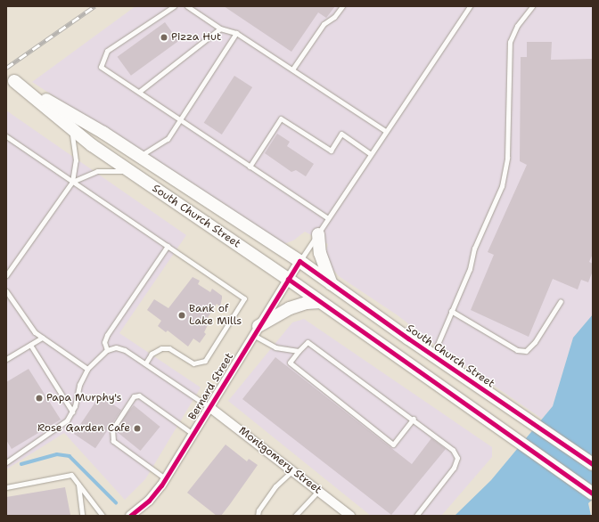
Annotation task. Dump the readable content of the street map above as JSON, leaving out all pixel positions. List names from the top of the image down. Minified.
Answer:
{"streets":{"main road":["South Church Street"],"street":["Bernard Street","Montgomery Street"]},"crossings":[["South Church Street","Bernard Street"],["Bernard Street","Montgomery Street"]],"places":["Pizza Hut","Bank of Lake Mills","Papa Murphy's","Rose Garden Cafe"]}
